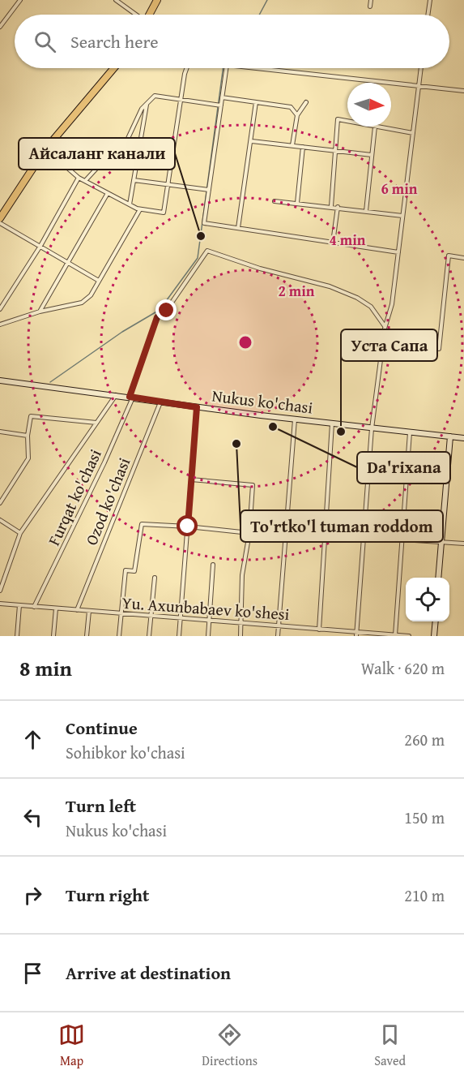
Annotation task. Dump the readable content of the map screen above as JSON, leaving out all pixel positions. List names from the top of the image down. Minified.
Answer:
{"streets":{"main road":["Nukus ko'chasi"],"street":["Furqat ko'chasi","Ozod ko'chasi","Yu. Axunbabaev ko'shesi"]},"crossings":[["Nukus ko'chasi","Furqat ko'chasi"],["Nukus ko'chasi","Ozod ko'chasi"],["Furqat ko'chasi","Yu. Axunbabaev ko'shesi"],["Ozod ko'chasi","Yu. Axunbabaev ko'shesi"]],"places":["Айсаланг канали","Da'rixana","Уста Сапа","To'rtko'l tuman roddom"],"north":"right","page":{"search":"Search here","heading":["8 min","Walk · 620 m"],"list":[["Continue","Sohibkor ko'chasi","260 m"],["Turn left","Nukus ko'chasi","150 m"],["Turn right","210 m"],"Arrive at destination"],"nav":["Map","Directions","Saved"]},"rings":["6 min","4 min","2 min"]}
